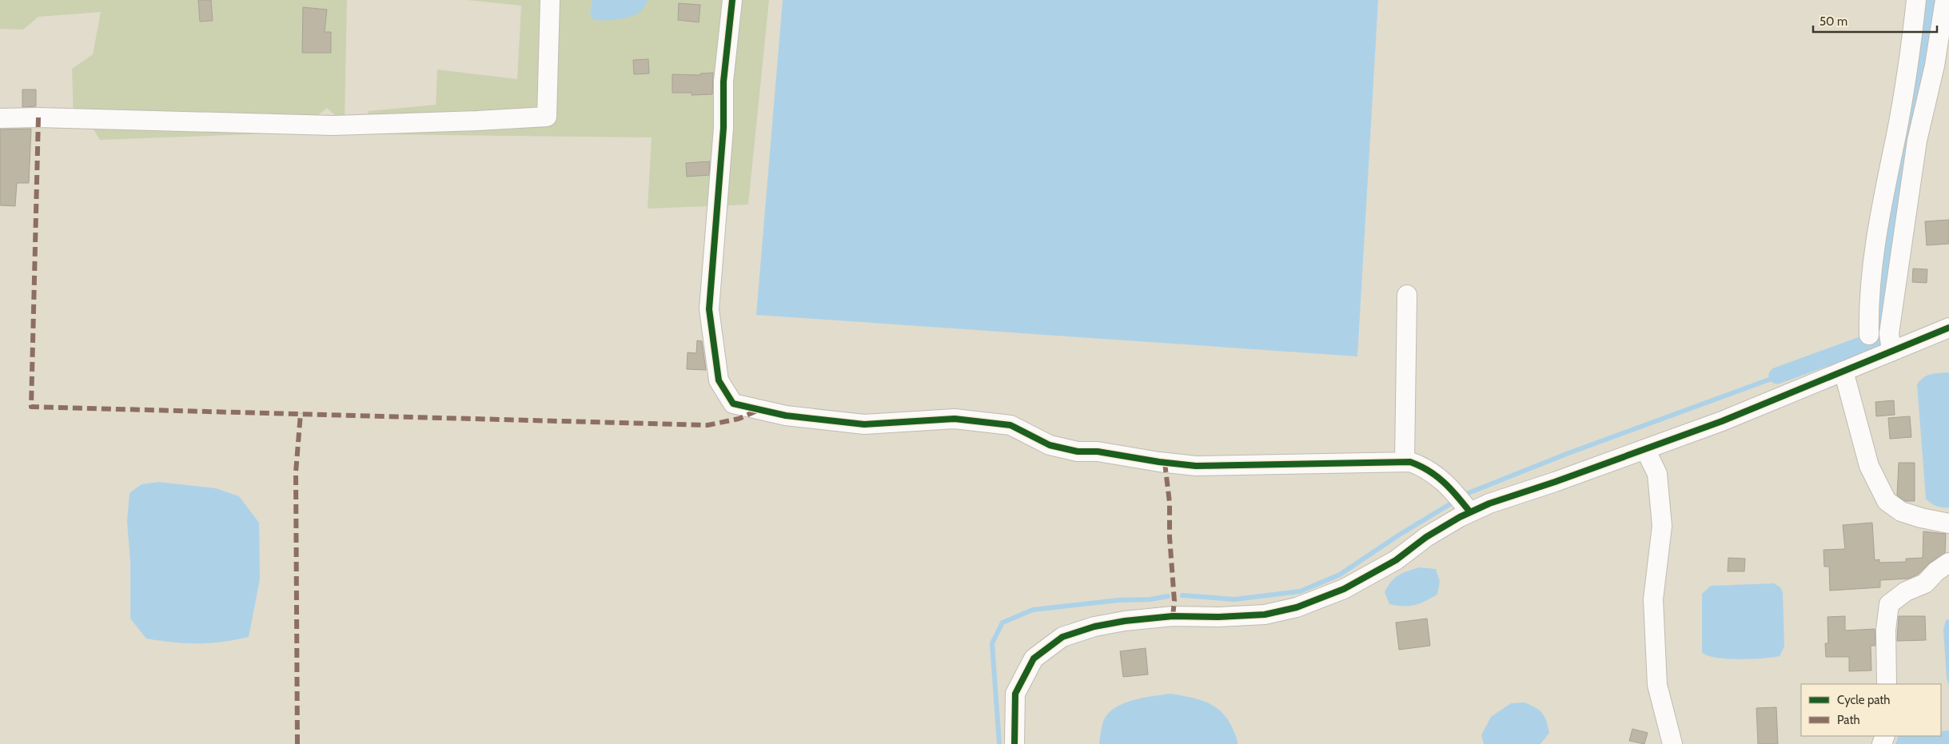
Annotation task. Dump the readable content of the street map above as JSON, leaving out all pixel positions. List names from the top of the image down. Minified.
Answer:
{"legend":["Cycle path","Path"],"scale_bar":"50 m"}
